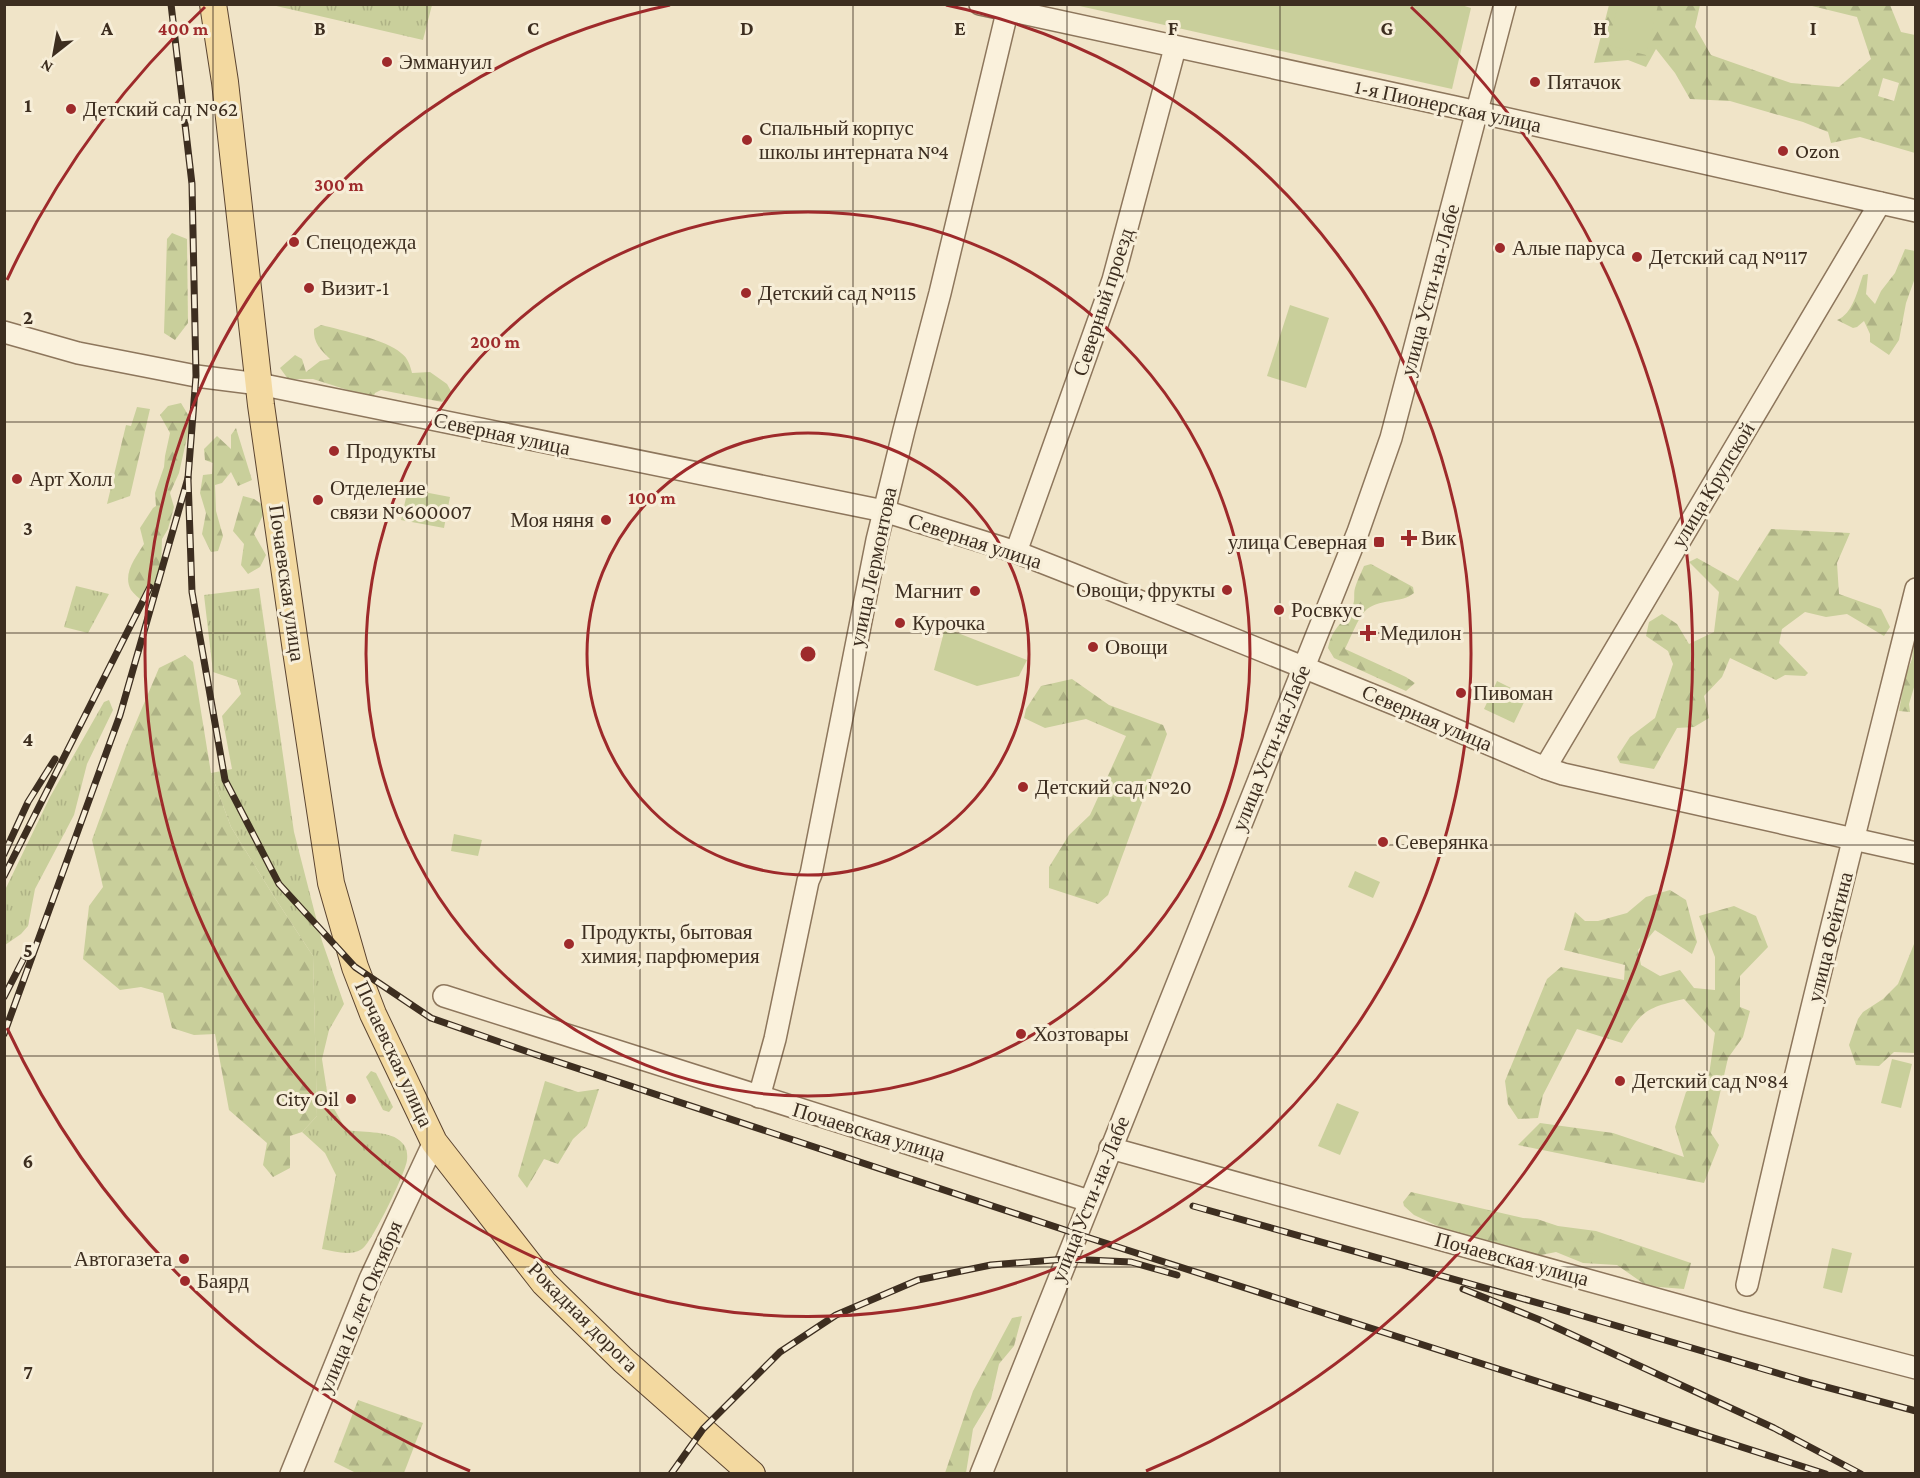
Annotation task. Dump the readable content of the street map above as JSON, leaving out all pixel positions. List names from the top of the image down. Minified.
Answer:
{"streets":{"main road":["Почаевская улица","Рокадная дорога"],"street":["1-я Пионерская улица","улица Усти-на-Лабе","Северный проезд","Северная улица","улица Крупской","улица Лермонтова","улица Фейгина","улица 16 лет Октября"]},"crossings":[["1-я Пионерская улица","улица Усти-на-Лабе"],["1-я Пионерская улица","Северный проезд"],["1-я Пионерская улица","улица Крупской"],["1-я Пионерская улица","улица Лермонтова"],["улица Усти-на-Лабе","Северная улица"],["улица Усти-на-Лабе","Почаевская улица"],["Северный проезд","Северная улица"],["Северная улица","улица Крупской"],["Северная улица","улица Лермонтова"],["Северная улица","Почаевская улица"],["Северная улица","улица Фейгина"],["улица Лермонтова","Почаевская улица"],["Почаевская улица","улица 16 лет Октября"],["Почаевская улица","Рокадная дорога"],["улица 16 лет Октября","Рокадная дорога"]],"places":{"other":["Эммануил","Пятачок","Детский сад №62","Cпальный корпус школы интерната №4","Ozon","Спецодежда","Алые паруса","Детский сад №117","Визит-1","Детский сад №115","Продукты","Арт Холл","Отделение связи №600007","Моя няня","Овощи, фрукты","Магнит","Росвкус","Курочка","Овощи","Пивоман","Детский сад №20","Северянка","Продукты, бытовая химия, парфюмерия","Хозтовары","Детский сад №84","City Oil","Автогазета","Баярд"],"health":["Вик","Медилон"],"transit":["улица Северная"]},"north":"bottom left","grid":{"columns":["A","B","C","D","E","F","G","H","I"],"rows":["1","2","3","4","5","6","7"]},"rings":["400 m","300 m","200 m","100 m"]}
